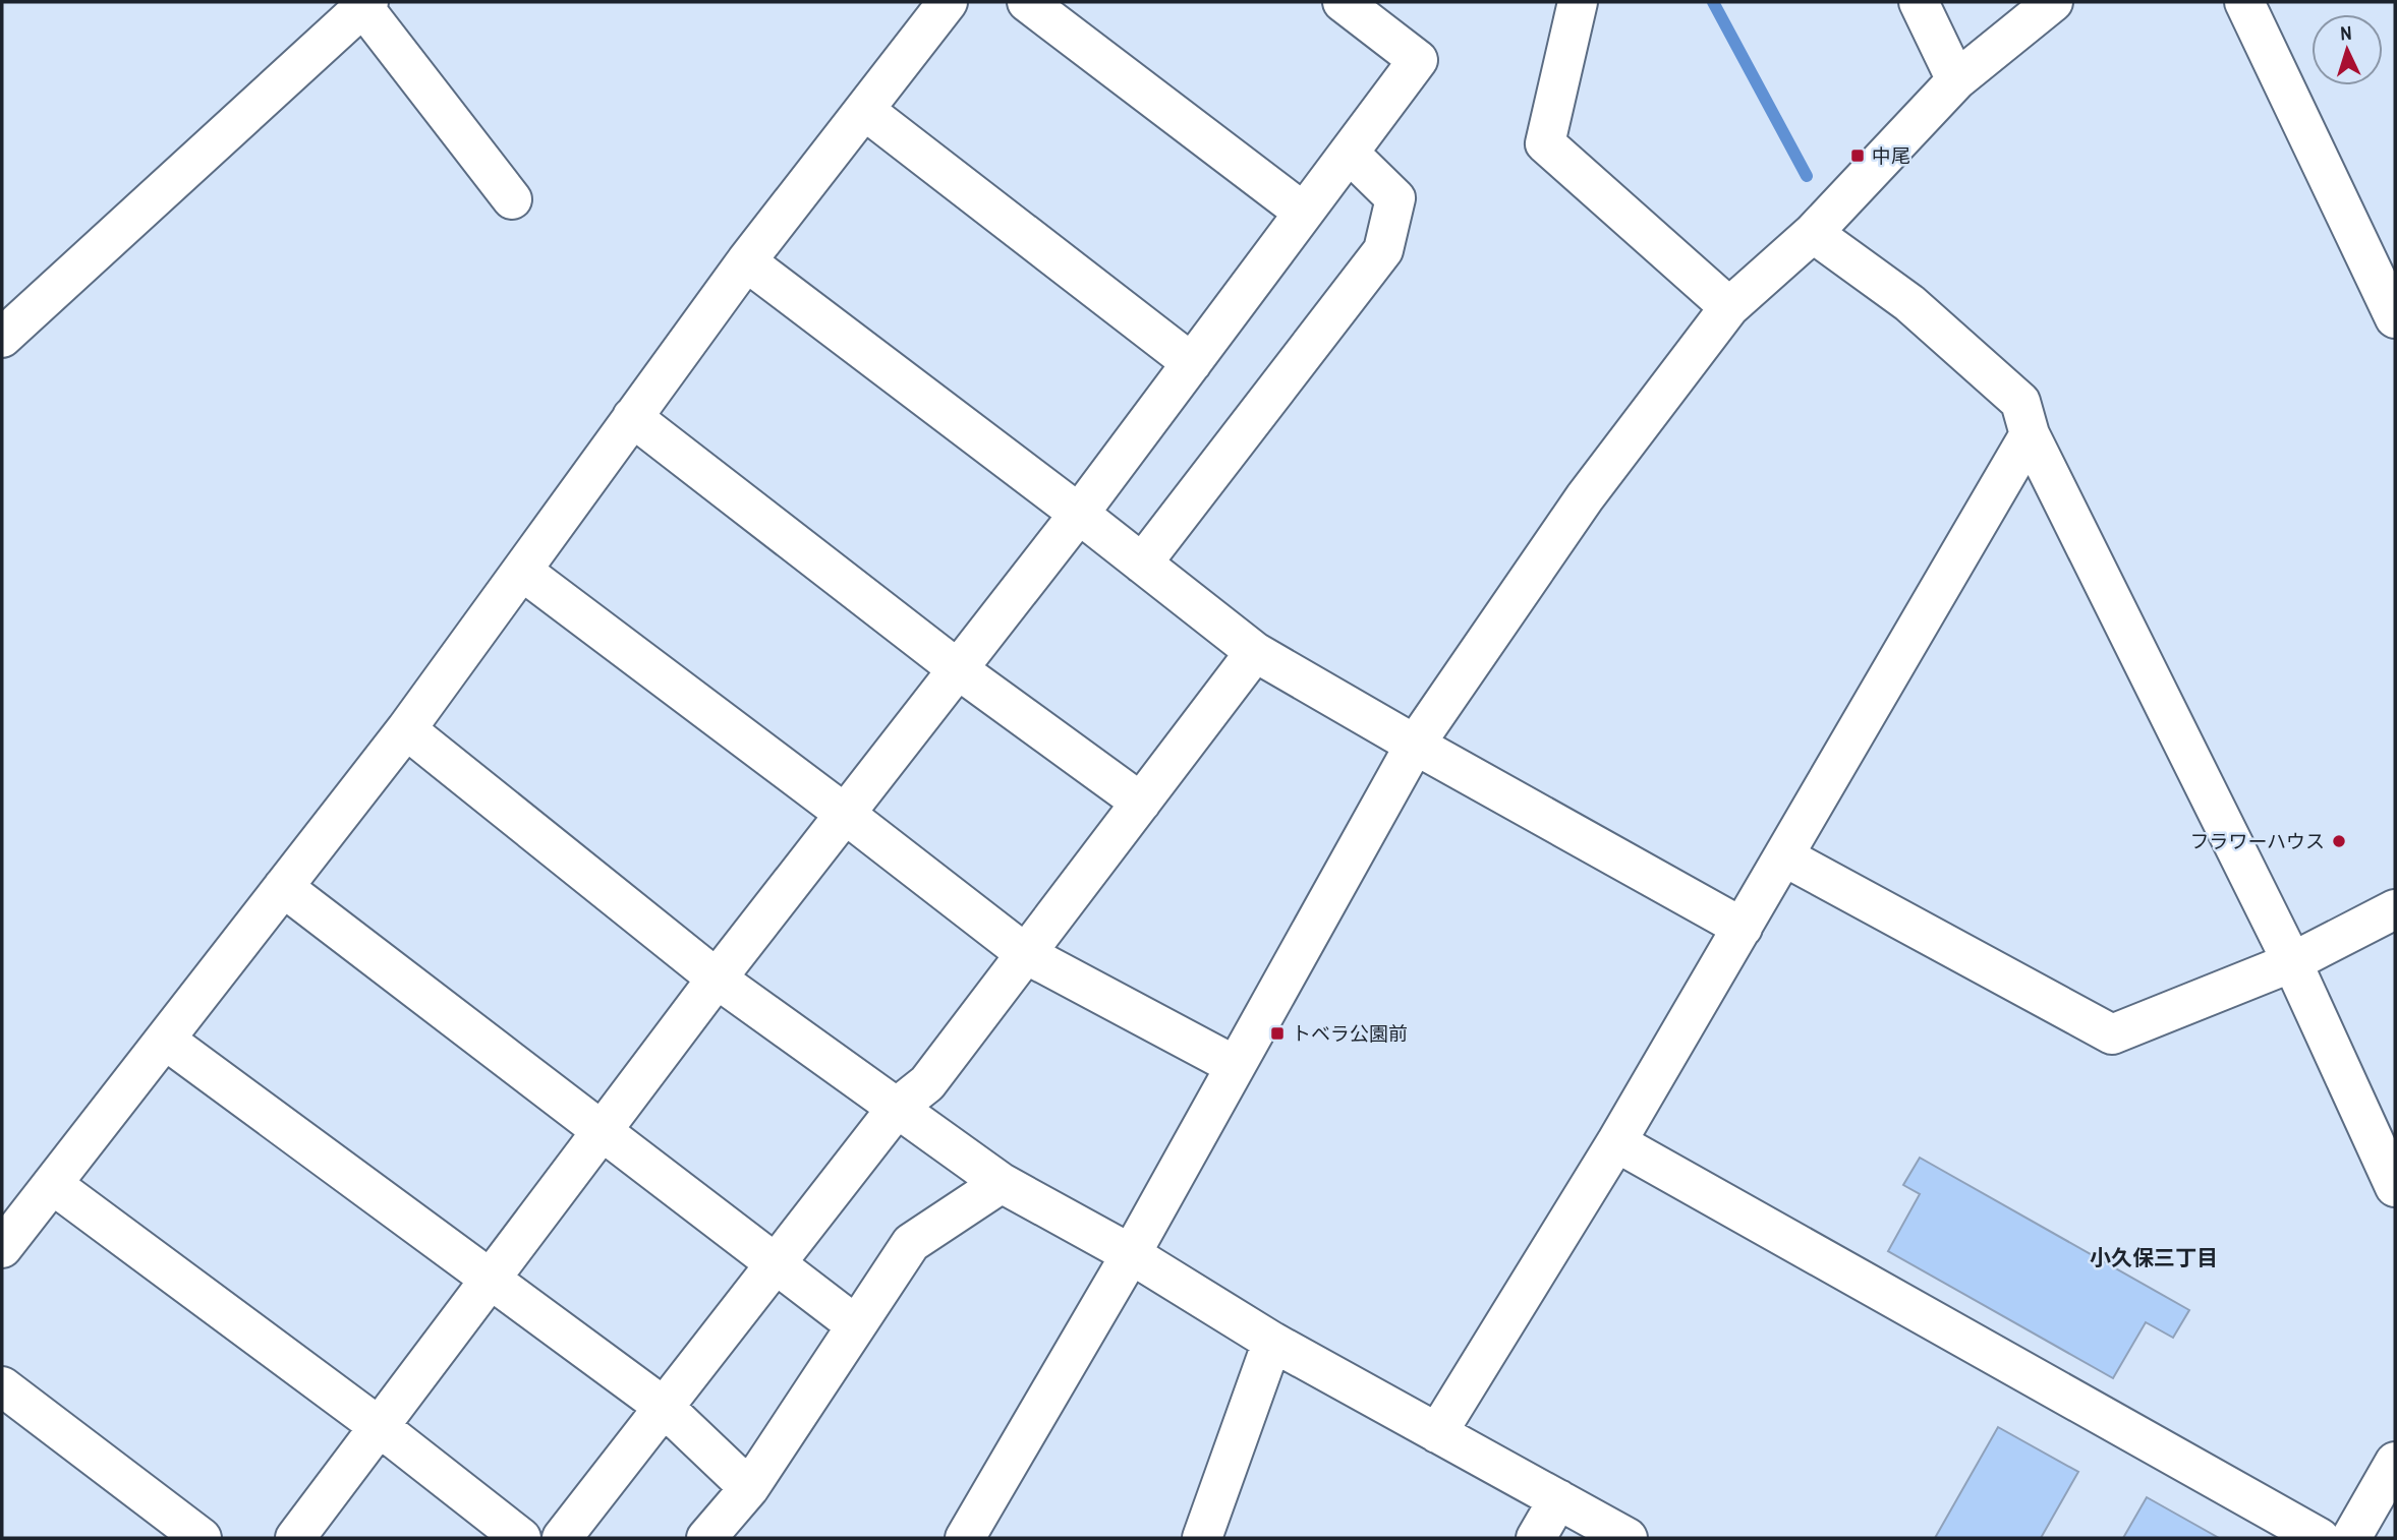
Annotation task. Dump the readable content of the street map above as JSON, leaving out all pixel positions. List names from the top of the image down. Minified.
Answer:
{"districts":["小久保三丁目"],"places":{"transit":["中尾","トベラ公園前"],"other":["フラワーハウス"]},"north":"top"}
